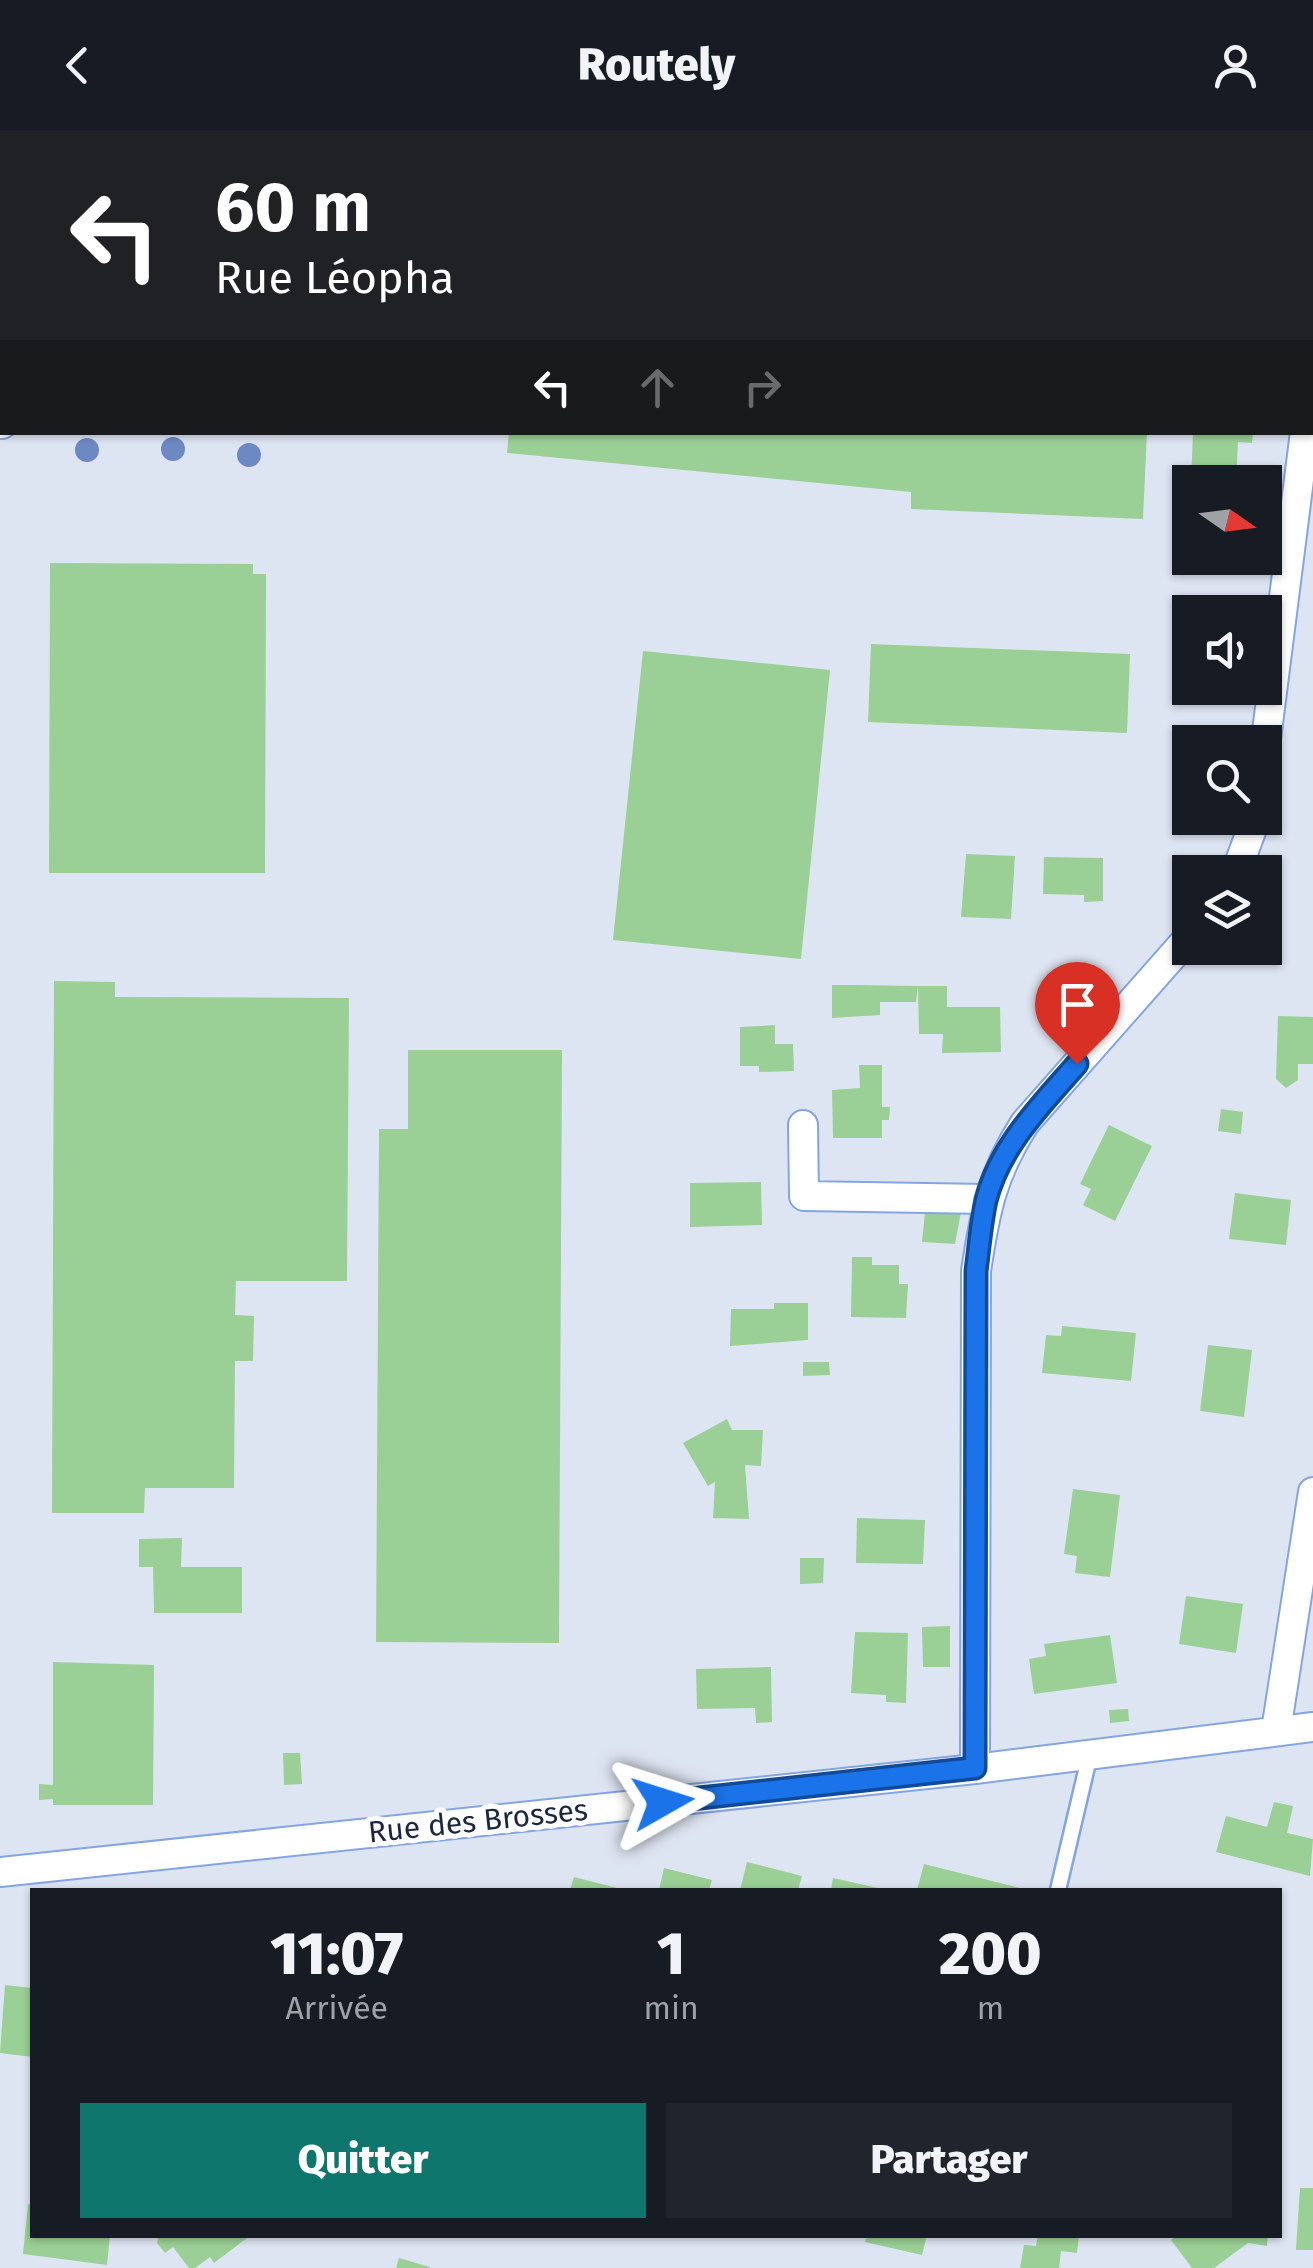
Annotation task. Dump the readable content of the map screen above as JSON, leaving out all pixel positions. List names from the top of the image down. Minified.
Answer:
{"streets":{"street":["Rue des Brosses"]},"north":"right","page":{"header":"Routely","turn":["60 m","Rue Léopha"],"eta":["11:07","Arrivée","1","min","200","m"],"buttons":["Quitter","Partager"]}}
